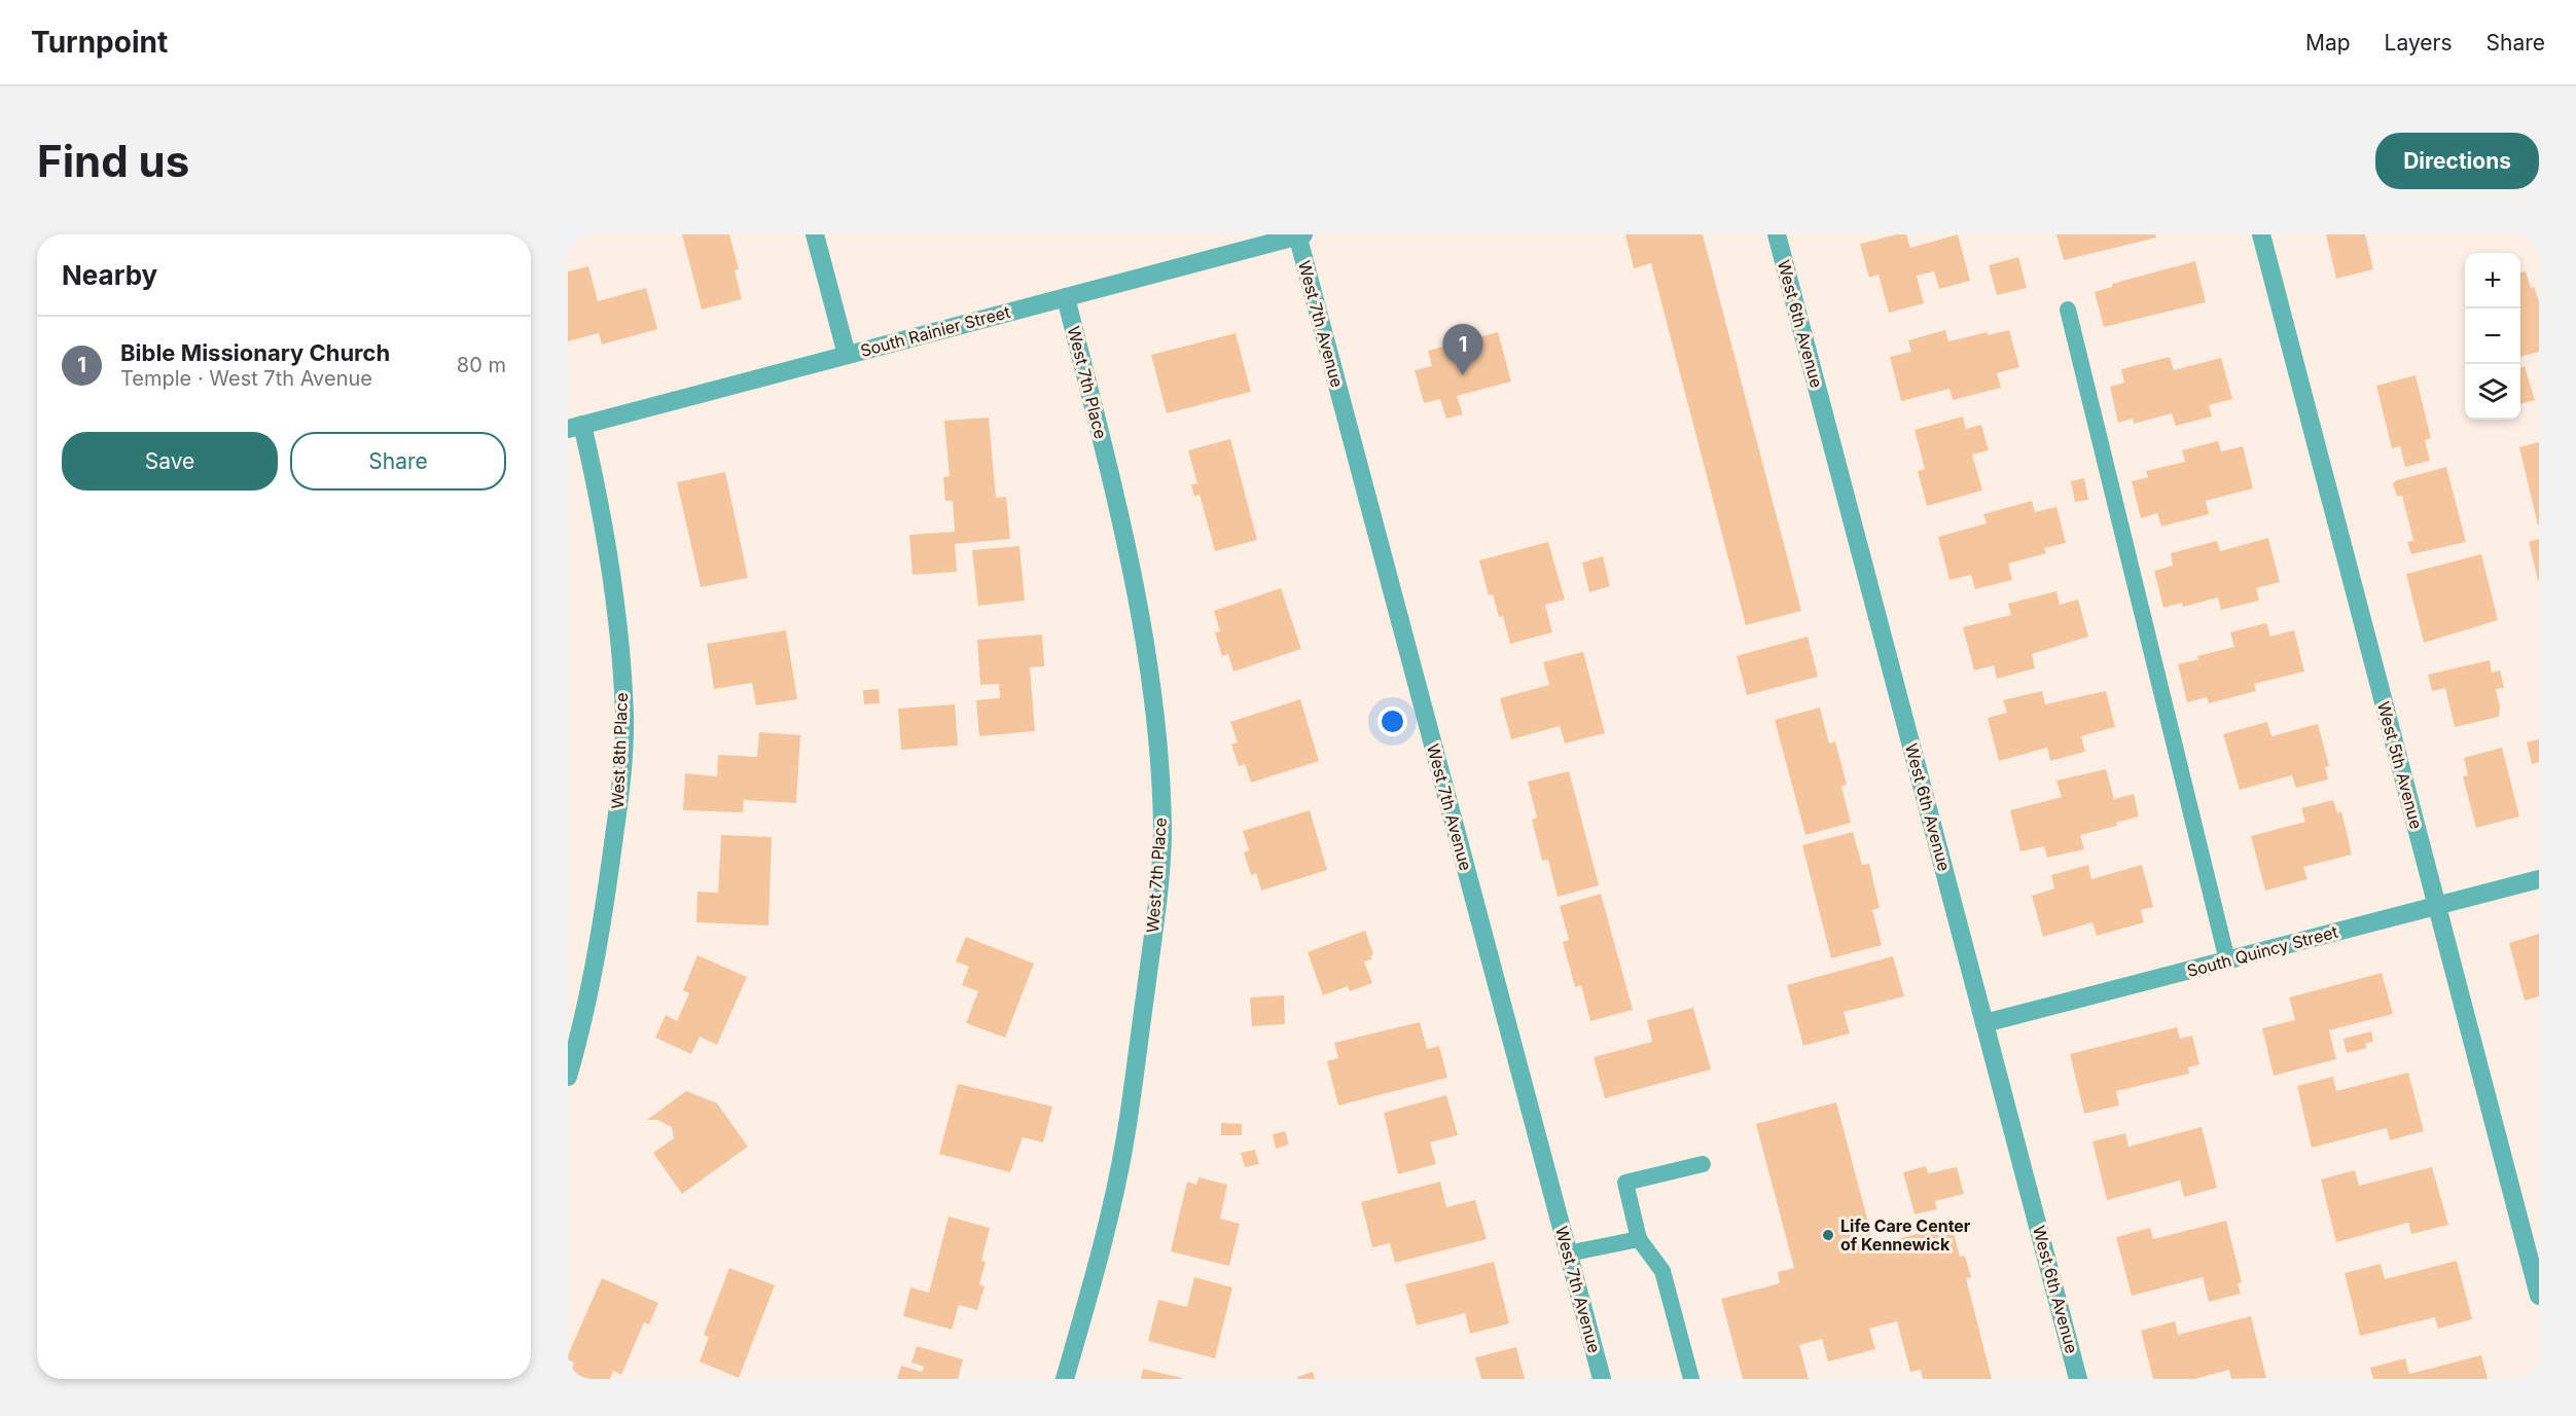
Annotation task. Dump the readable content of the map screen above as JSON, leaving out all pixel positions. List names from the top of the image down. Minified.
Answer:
{"streets":{"street":["West 7th Avenue","West 6th Avenue","South Rainier Street","West 7th Place","West 8th Place","West 5th Avenue","South Quincy Street"]},"crossings":[["West 7th Avenue","South Rainier Street"],["West 6th Avenue","South Quincy Street"],["South Rainier Street","West 7th Place"],["South Rainier Street","West 8th Place"],["West 5th Avenue","South Quincy Street"]],"places":["Life Care Center of Kennewick"],"page":{"header":"Turnpoint","nav":["Map","Layers","Share"],"buttons":["Directions",["Save","Share"]],"title":"Find us","heading":"Nearby","map_buttons":["+","−"],"list":[{"mark":"1","name":"Bible Missionary Church","note":"Temple · West 7th Avenue","value":"80 m"}],"pins":"1"}}
